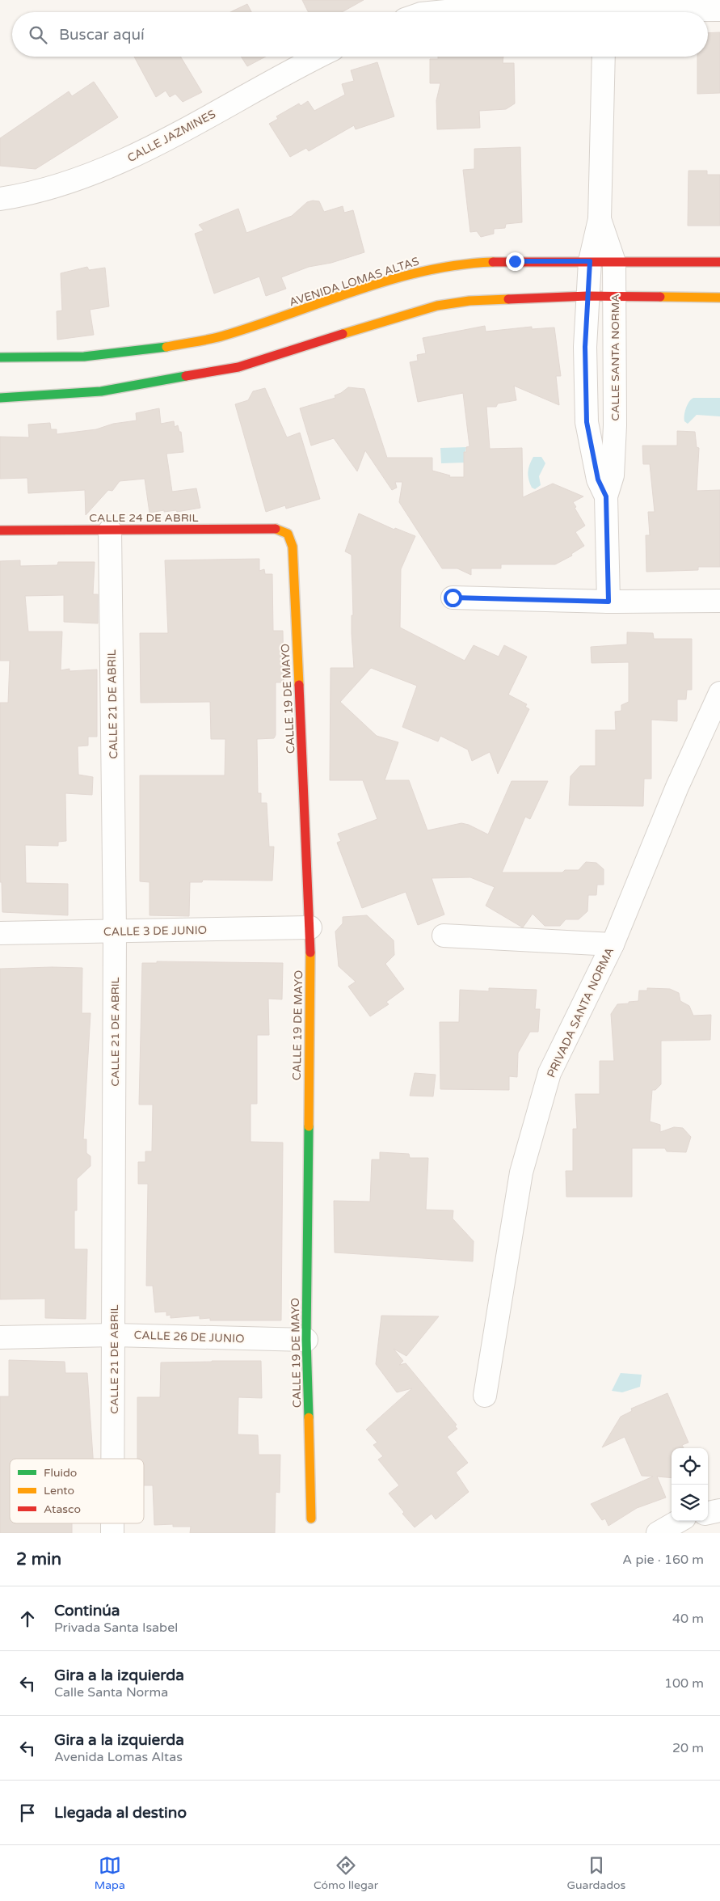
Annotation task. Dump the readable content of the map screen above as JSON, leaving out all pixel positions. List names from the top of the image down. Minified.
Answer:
{"streets":{"main road":["AVENIDA LOMAS ALTAS","CALLE 24 DE ABRIL","CALLE 19 DE MAYO"],"street":["CALLE JAZMINES","CALLE SANTA NORMA","CALLE 21 DE ABRIL","CALLE 3 DE JUNIO","PRIVADA SANTA NORMA","CALLE 26 DE JUNIO"]},"crossings":[["AVENIDA LOMAS ALTAS","CALLE SANTA NORMA"],["CALLE 24 DE ABRIL","CALLE 19 DE MAYO"],["CALLE 24 DE ABRIL","CALLE 21 DE ABRIL"],["CALLE 19 DE MAYO","CALLE 3 DE JUNIO"],["CALLE 19 DE MAYO","CALLE 26 DE JUNIO"],["CALLE 21 DE ABRIL","CALLE 3 DE JUNIO"],["CALLE 21 DE ABRIL","CALLE 26 DE JUNIO"]],"legend":["Fluido","Lento","Atasco"],"page":{"search":"Buscar aquí","heading":["2 min","A pie · 160 m"],"list":[["Continúa","Privada Santa Isabel","40 m"],["Gira a la izquierda","Calle Santa Norma","100 m"],["Gira a la izquierda","Avenida Lomas Altas","20 m"],"Llegada al destino"],"nav":["Mapa","Cómo llegar","Guardados"]}}
